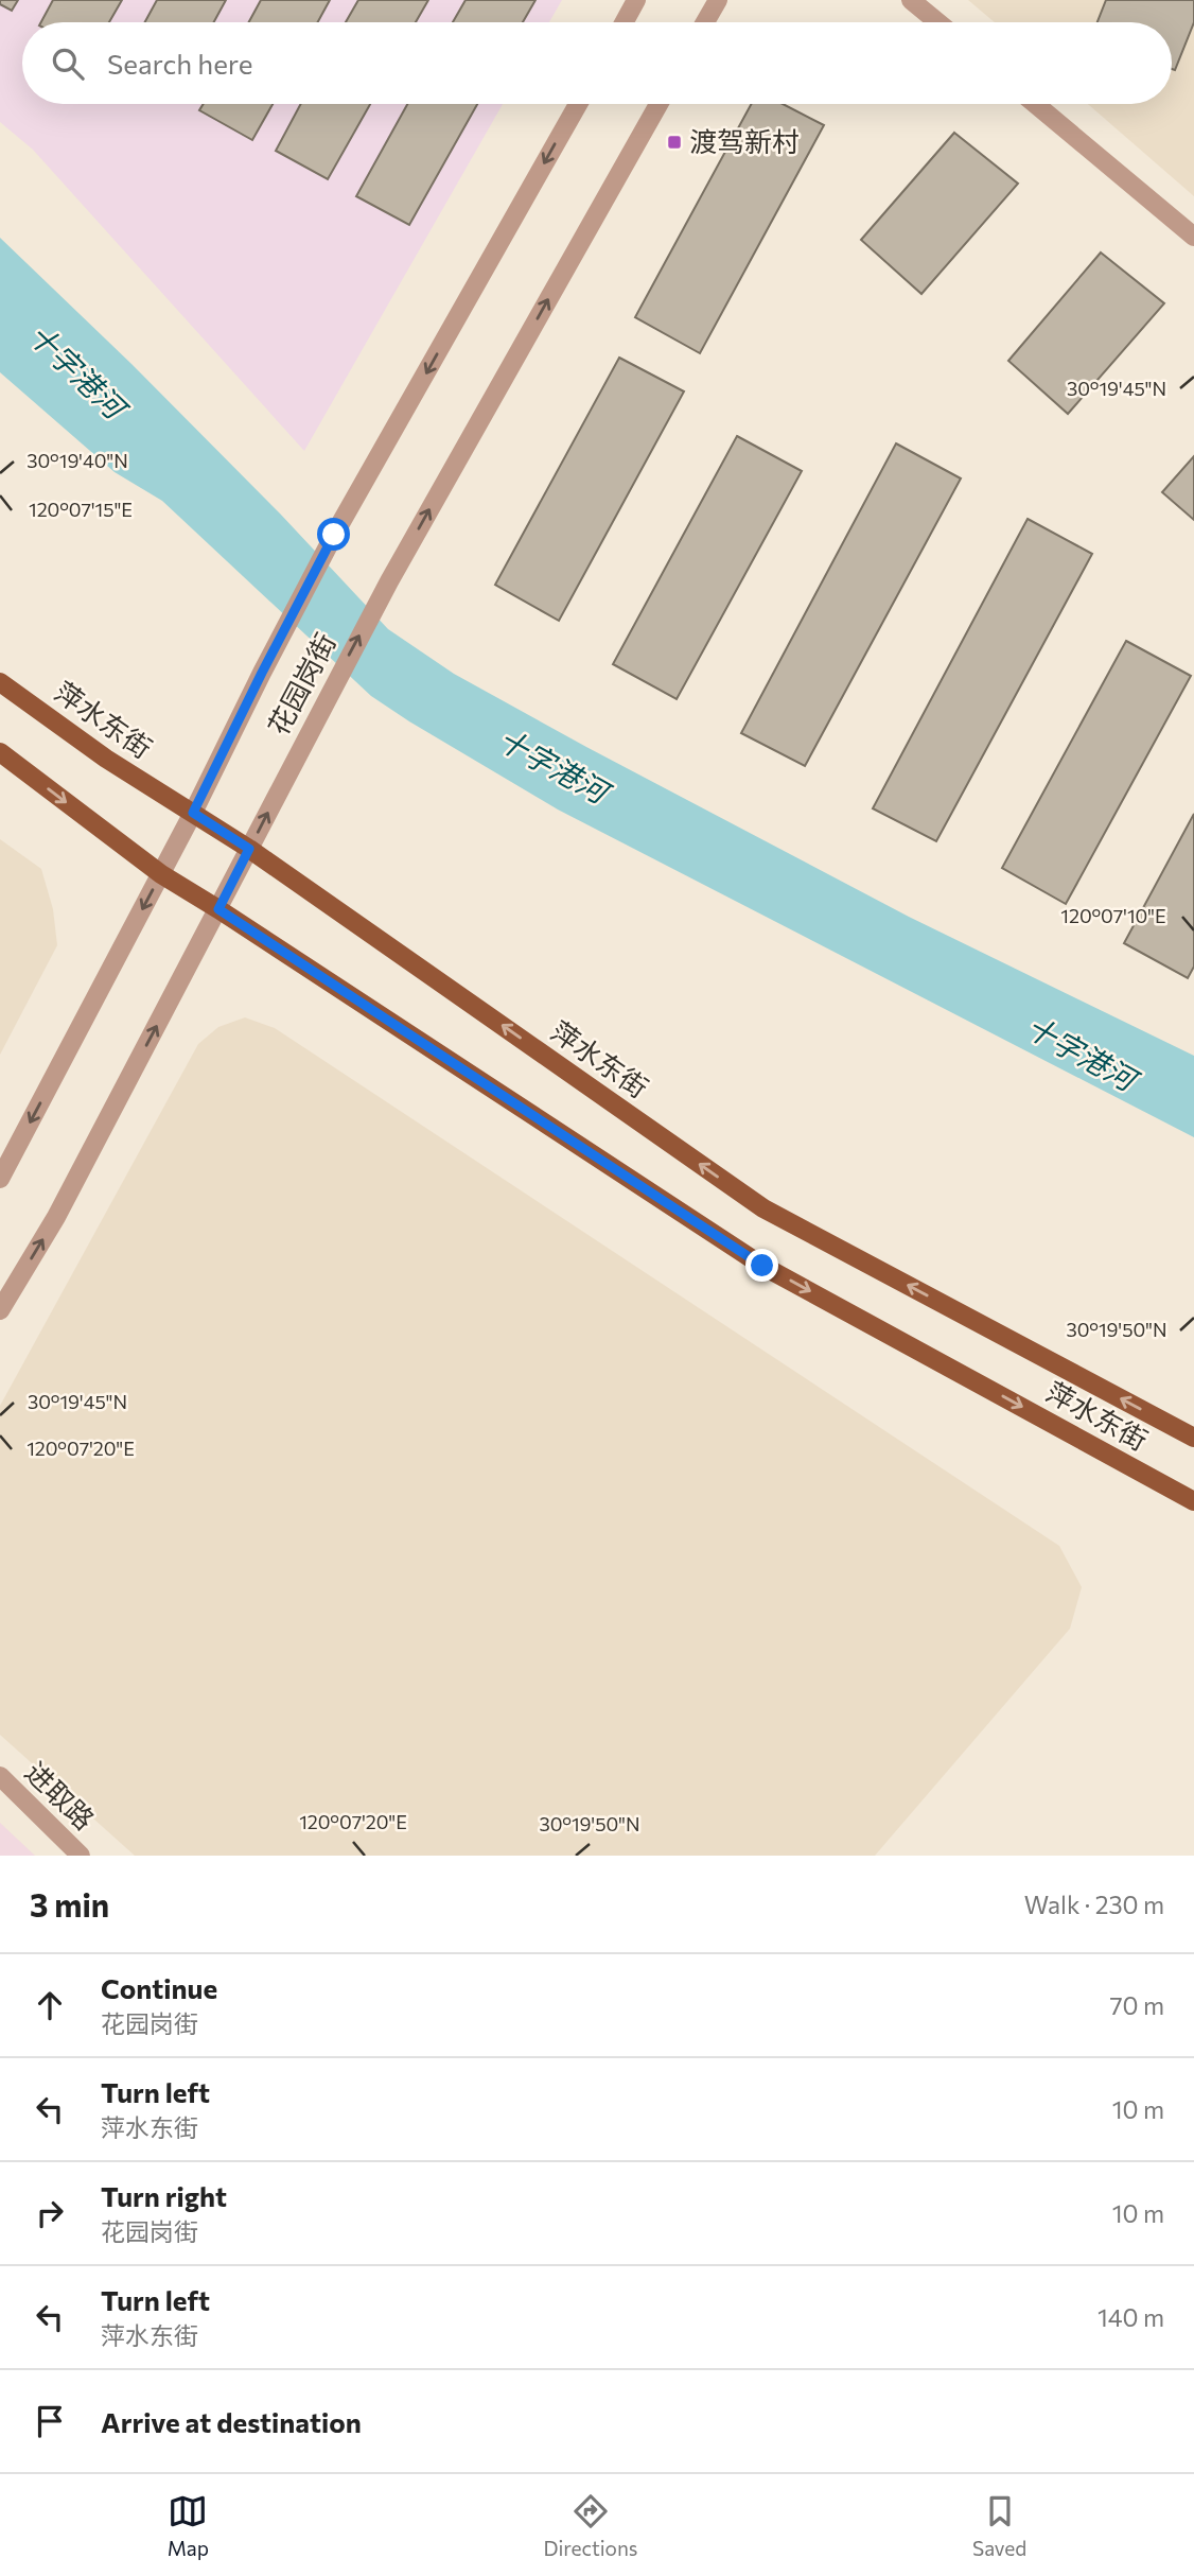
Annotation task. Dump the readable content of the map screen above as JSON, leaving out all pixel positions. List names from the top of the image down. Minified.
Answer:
{"streets":{"main road":["萍水东街"],"street":["花园岗街","进取路"]},"crossings":[["花园岗街","萍水东街"]],"water":["十字港河"],"places":{"transit":["渡驾新村"]},"page":{"search":"Search here","heading":["3 min","Walk · 230 m"],"list":[["Continue","花园岗街","70 m"],["Turn left","萍水东街","10 m"],["Turn right","花园岗街","10 m"],["Turn left","萍水东街","140 m"],"Arrive at destination"],"nav":["Map","Directions","Saved"]},"coordinates":["30°19'45\"N","30°19'40\"N","120°07'15\"E","120°07'10\"E","30°19'50\"N","120°07'20\"E"]}
